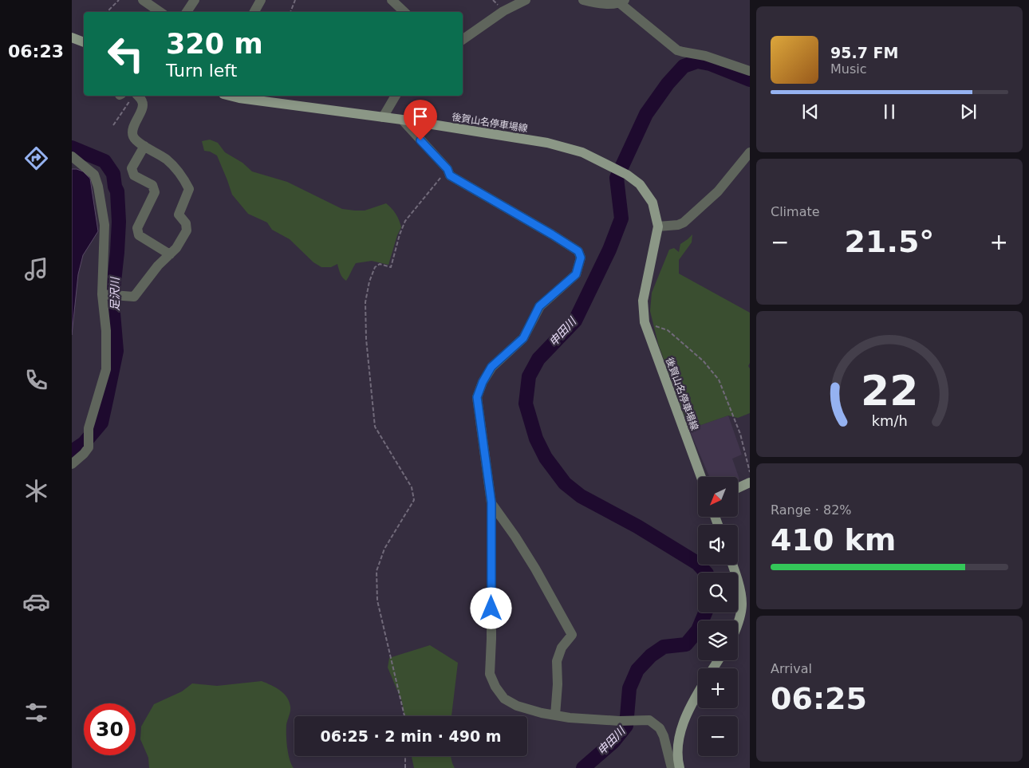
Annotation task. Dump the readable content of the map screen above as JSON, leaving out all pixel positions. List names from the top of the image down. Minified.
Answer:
{"streets":{"main road":["後賀山名停車場線"]},"water":["足沢川","申田川"],"north":"bottom left","page":{"tabs":"06:23","turn":["320 m","Turn left"],"song":["95.7 FM","Music"],"tile":["Climate",["Range · 82%","410 km"],["Arrival","06:25"]],"heat":["−","21.5°","+"],"map_buttons":["+","−"],"limit":"30","trip":"06:25 · 2 min · 490 m","gauge":["22","km/h"]}}
